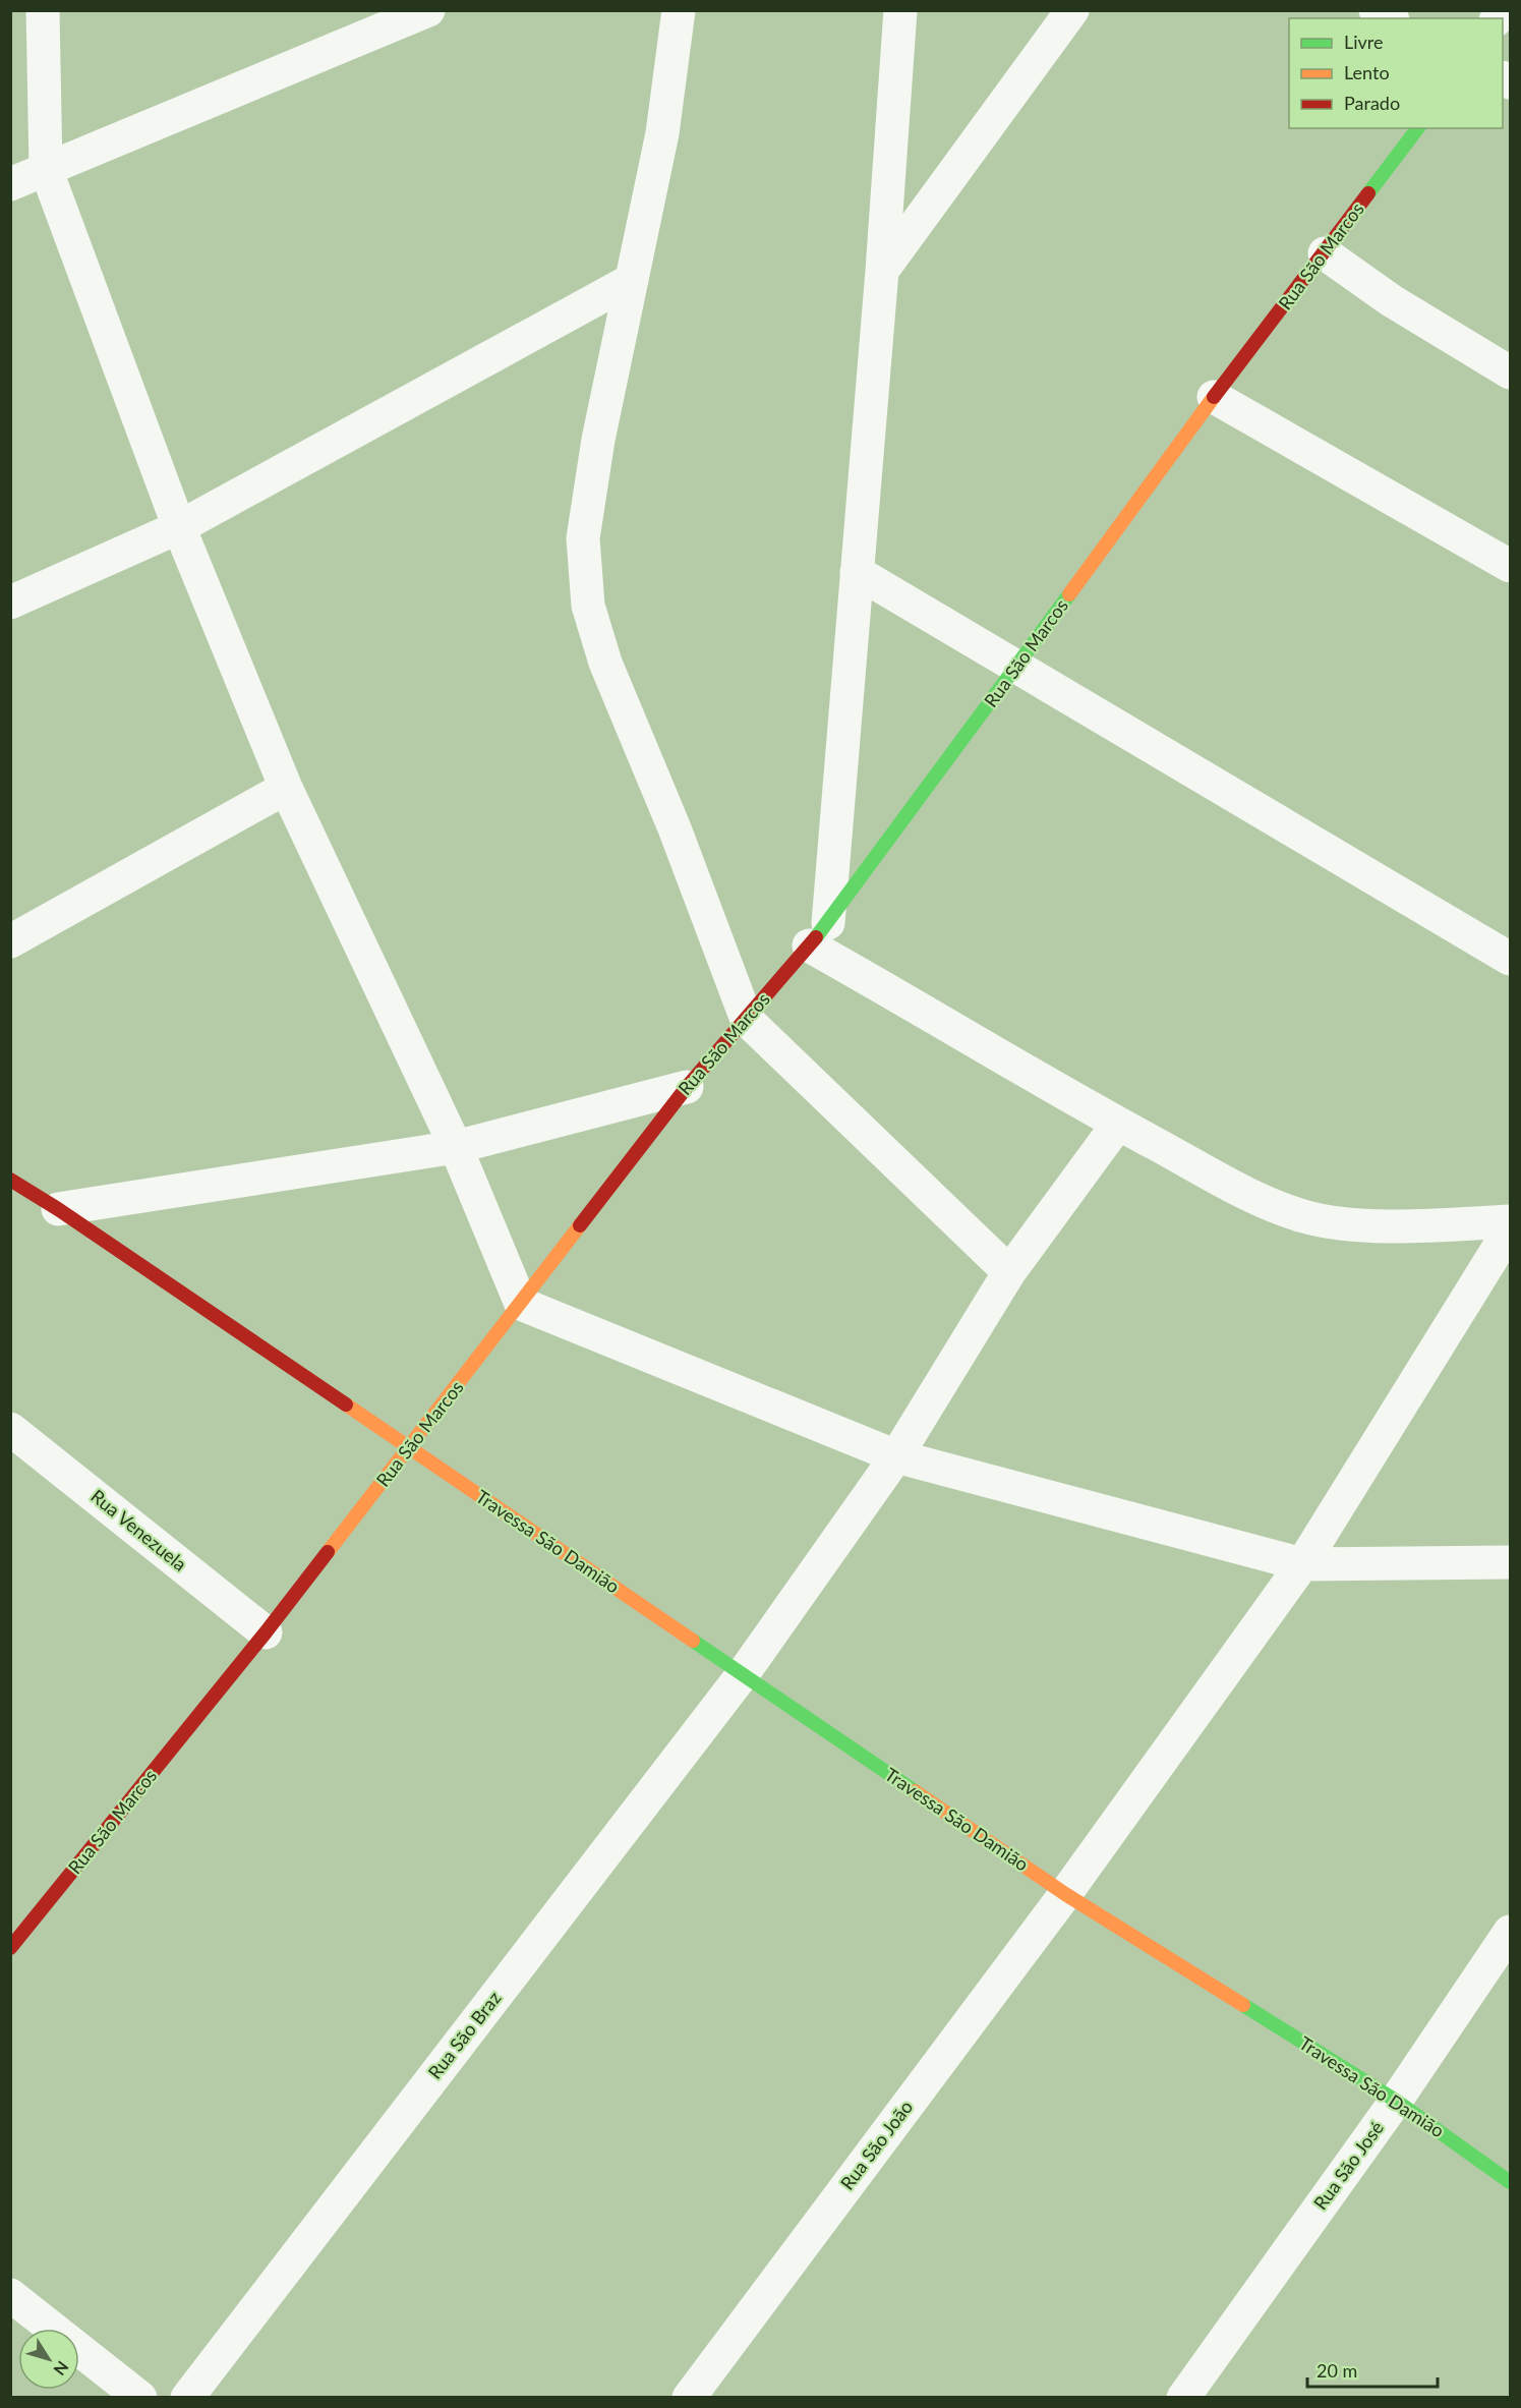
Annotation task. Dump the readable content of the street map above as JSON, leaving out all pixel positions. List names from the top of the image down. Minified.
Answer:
{"streets":{"street":["Rua São Marcos","Rua Venezuela","Travessa São Damião","Rua São Braz","Rua São João","Rua São José"]},"crossings":[["Rua São Marcos","Rua Venezuela"],["Rua São Marcos","Travessa São Damião"],["Travessa São Damião","Rua São Braz"],["Travessa São Damião","Rua São João"],["Travessa São Damião","Rua São José"]],"legend":["Livre","Lento","Parado"],"scale_bar":"20 m","north":"bottom right"}
